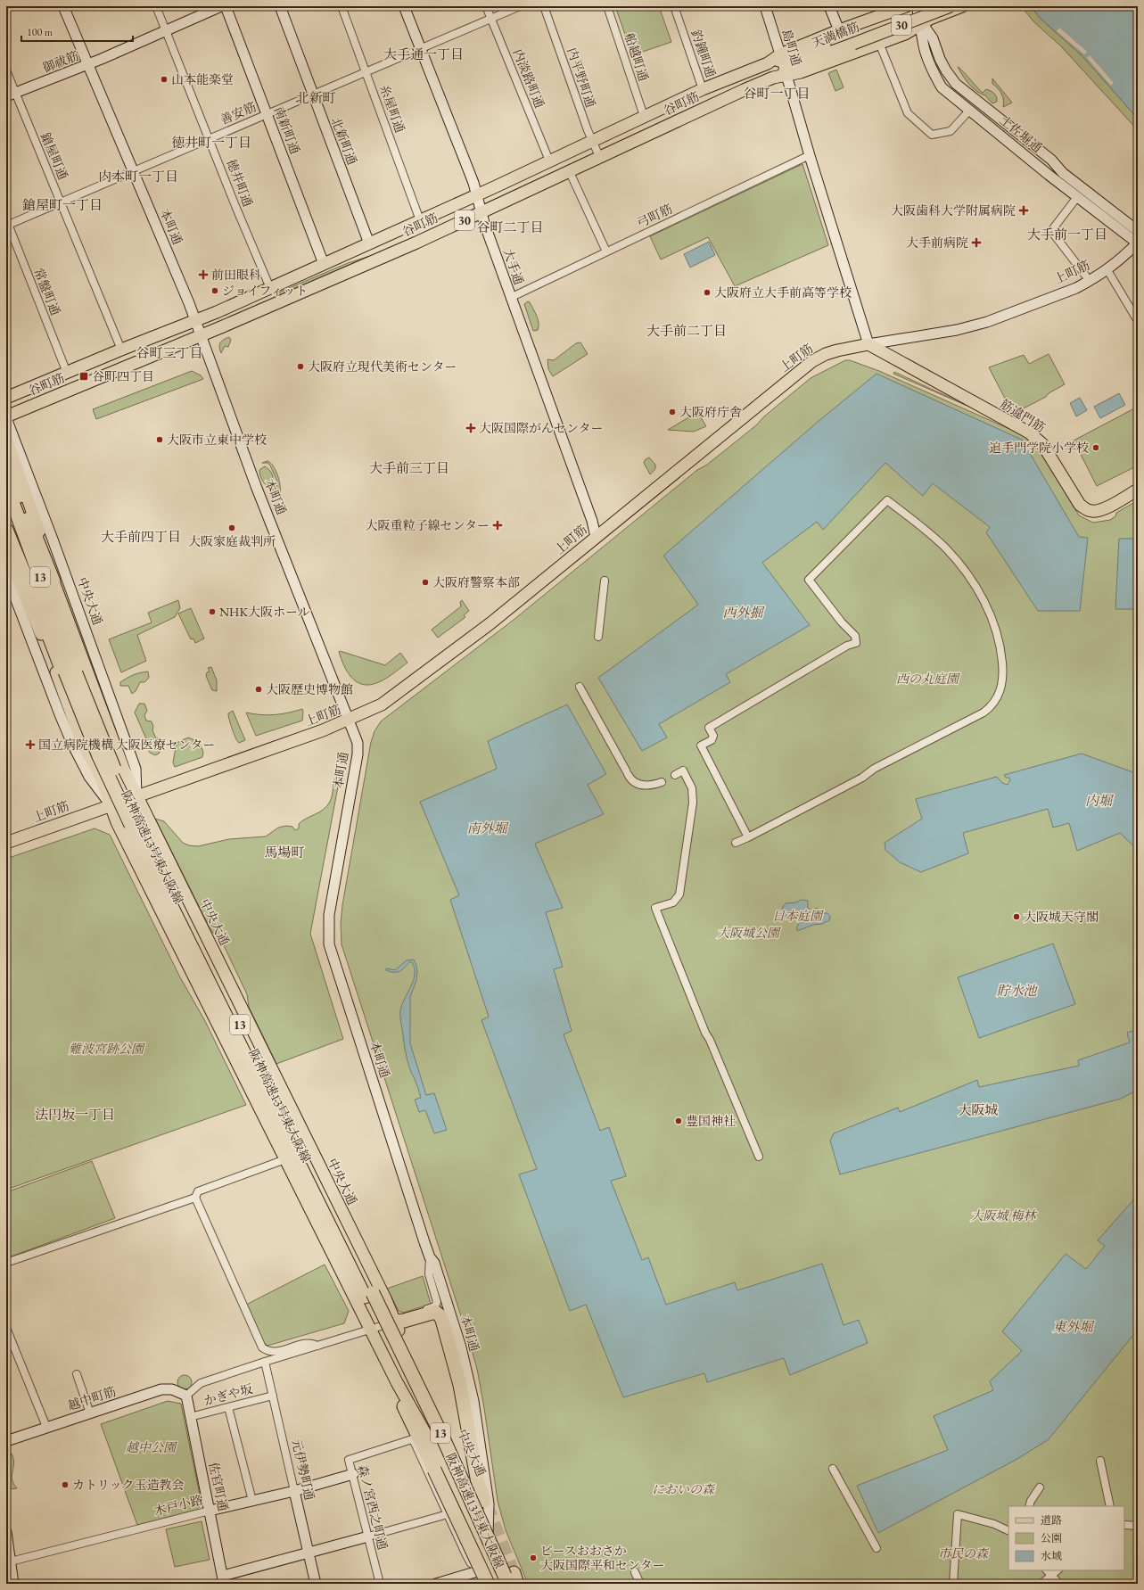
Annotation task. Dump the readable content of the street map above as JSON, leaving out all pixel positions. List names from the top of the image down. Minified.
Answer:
{"streets":{"highway":["13","阪神高速13号東大阪線"],"main road":["30","天満橋筋","谷町筋","上町筋","筋違門筋","中央大通"],"street":["島町通","釣鐘町通","船越町通","御祓筋","内平野町通","内淡路町通","糸屋町通","善安筋","南新町通","土佐堀通","北新町通","鎗屋町通","徳井町通","弓町筋","本町通","大手通","常盤町通","かぎや坂","越中町筋","元伊勢町通","佐官町通","木戸小路","森ノ宮西之町通"]},"crossings":[["30","天満橋筋"],["30","島町通"],["30","谷町筋"],["30","土佐堀通"],["天満橋筋","島町通"],["天満橋筋","谷町筋"],["島町通","谷町筋"],["島町通","弓町筋"],["島町通","上町筋"],["島町通","筋違門筋"],["釣鐘町通","谷町筋"],["船越町通","谷町筋"],["御祓筋","鎗屋町通"],["御祓筋","徳井町通"],["御祓筋","本町通"],["内平野町通","谷町筋"],["内淡路町通","谷町筋"],["内淡路町通","善安筋"],["谷町筋","糸屋町通"],["谷町筋","南新町通"],["谷町筋","土佐堀通"],["谷町筋","北新町通"],["谷町筋","鎗屋町通"],["谷町筋","徳井町通"],["谷町筋","本町通"],["谷町筋","大手通"],["谷町筋","常盤町通"],["谷町筋","中央大通"],["糸屋町通","善安筋"],["善安筋","南新町通"],["善安筋","北新町通"],["善安筋","鎗屋町通"],["善安筋","徳井町通"],["善安筋","本町通"],["善安筋","大手通"],["善安筋","常盤町通"],["土佐堀通","上町筋"],["弓町筋","大手通"],["本町通","上町筋"],["本町通","中央大通"],["大手通","上町筋"],["上町筋","筋違門筋"],["上町筋","中央大通"],["中央大通","阪神高速13号東大阪線"],["かぎや坂","元伊勢町通"],["かぎや坂","佐官町通"],["越中町筋","佐官町通"],["元伊勢町通","木戸小路"],["佐官町通","木戸小路"],["木戸小路","森ノ宮西之町通"]],"districts":["大手通一丁目","谷町一丁目","北新町","徳井町一丁目","内本町一丁目","鎗屋町一丁目","谷町二丁目","大手前一丁目","大手前二丁目","谷町三丁目","大手前三丁目","大手前四丁目","馬場町","大阪城","法円坂一丁目"],"water":["西外掘","内堀","南外堀","貯水池","東外堀"],"parks":["西の丸庭園","日本庭園","大阪城公園","難波宮跡公園","大阪城 梅林","越中公園","においの森","市民の森"],"places":{"other":["山本能楽堂","ジョイフィット","大阪府立大手前高等学校","大阪府立現代美術センター","大阪府庁舎","大阪市立東中学校","追手門学院小学校","大阪家庭裁判所","大阪府警察本部","NHK大阪ホール","大阪歴史博物館","大阪城天守閣","豊国神社","カトリック玉造教会","ピースおおさか 大阪国際平和センター"],"health":["大阪歯科大学附属病院","大手前病院","前田眼科","大阪国際がんセンター","大阪重粒子線センター","国立病院機構 大阪医療センター"],"transit":["谷町四丁目"]},"legend":["道路","公園","水域"],"scale_bar":"100 m"}
